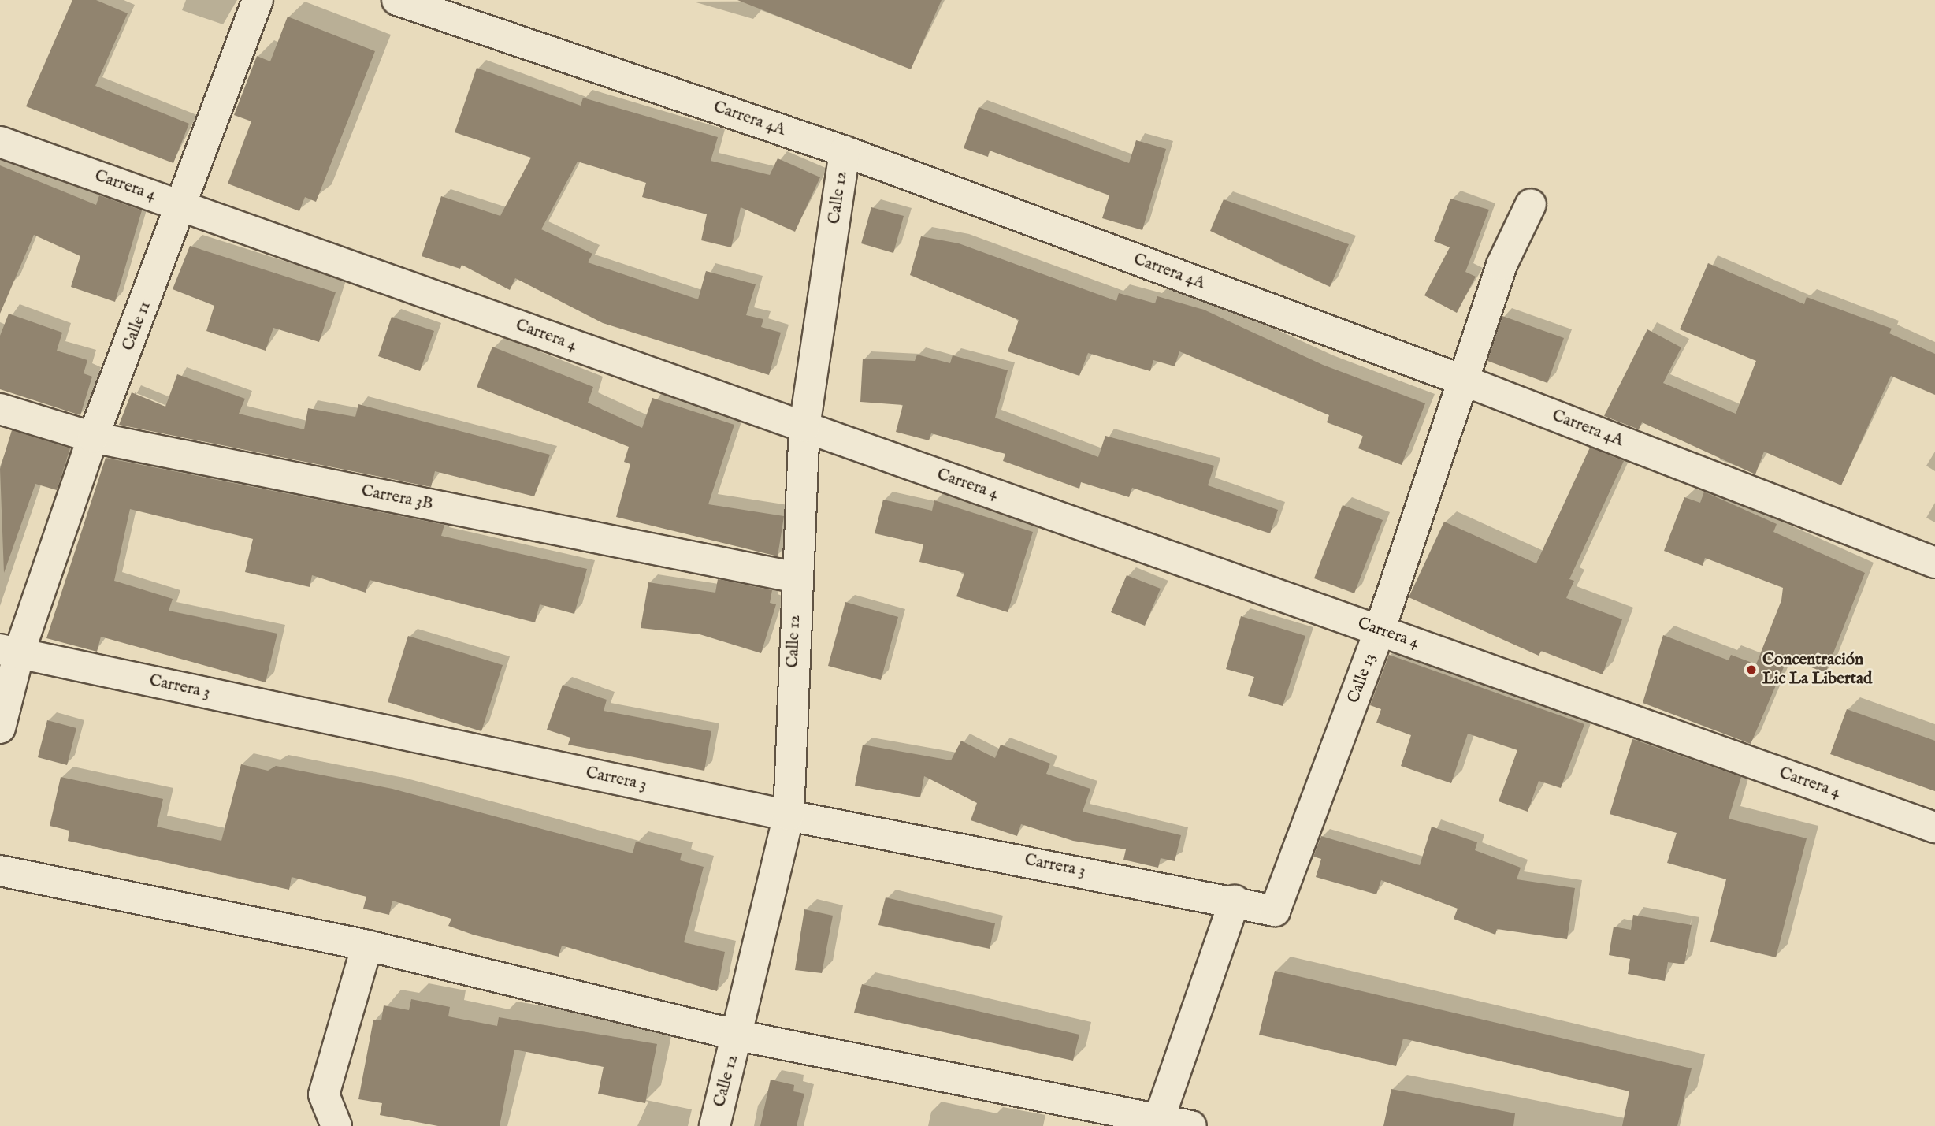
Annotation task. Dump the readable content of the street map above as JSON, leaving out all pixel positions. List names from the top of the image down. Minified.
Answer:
{"streets":{"street":["Carrera 4A","Carrera 4","Calle 12","Calle 11","Carrera 3B","Calle 13","Carrera 3"]},"crossings":[["Carrera 4A","Calle 12"],["Carrera 4A","Calle 13"],["Carrera 4","Calle 12"],["Carrera 4","Calle 11"],["Carrera 4","Calle 13"],["Calle 12","Carrera 3B"],["Calle 12","Carrera 3"],["Calle 11","Carrera 3B"],["Calle 11","Carrera 3"],["Calle 13","Carrera 3"]],"places":["Concentración Lic La Libertad"]}
